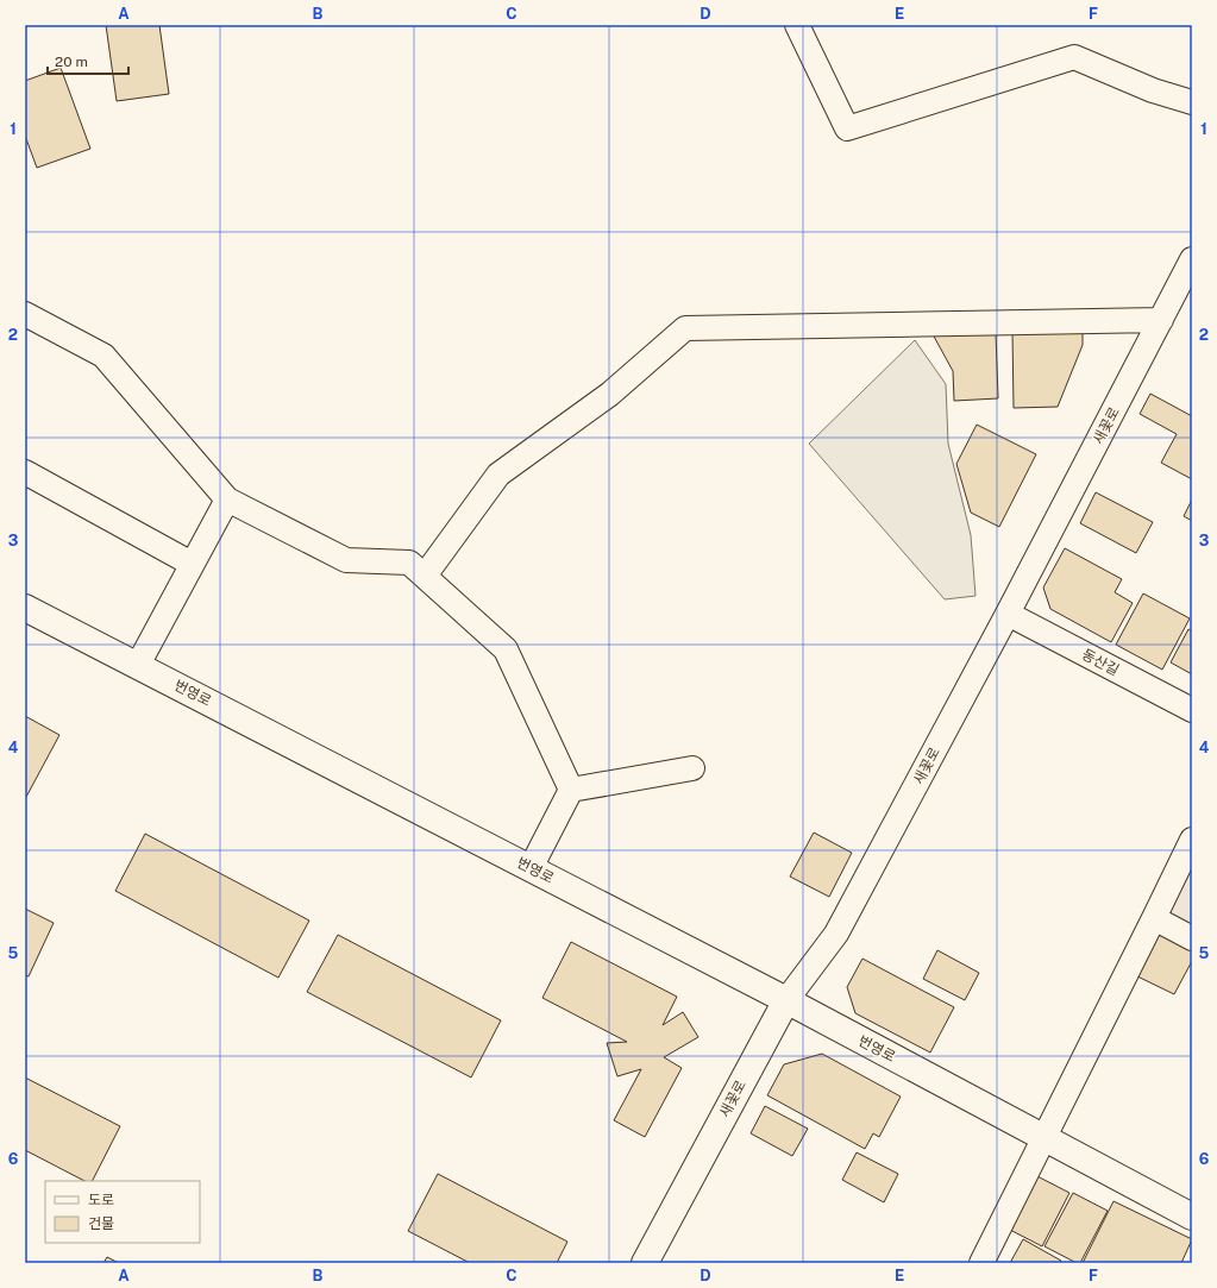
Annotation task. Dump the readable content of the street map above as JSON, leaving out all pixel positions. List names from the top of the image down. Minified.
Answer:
{"streets":{"street":["새꽃로","동산길","번영로"]},"crossings":[["새꽃로","동산길"],["새꽃로","번영로"]],"legend":["도로","건물"],"scale_bar":"20 m","grid":{"columns":["A","B","C","D","E","F"],"rows":["1","2","3","4","5","6"]}}
